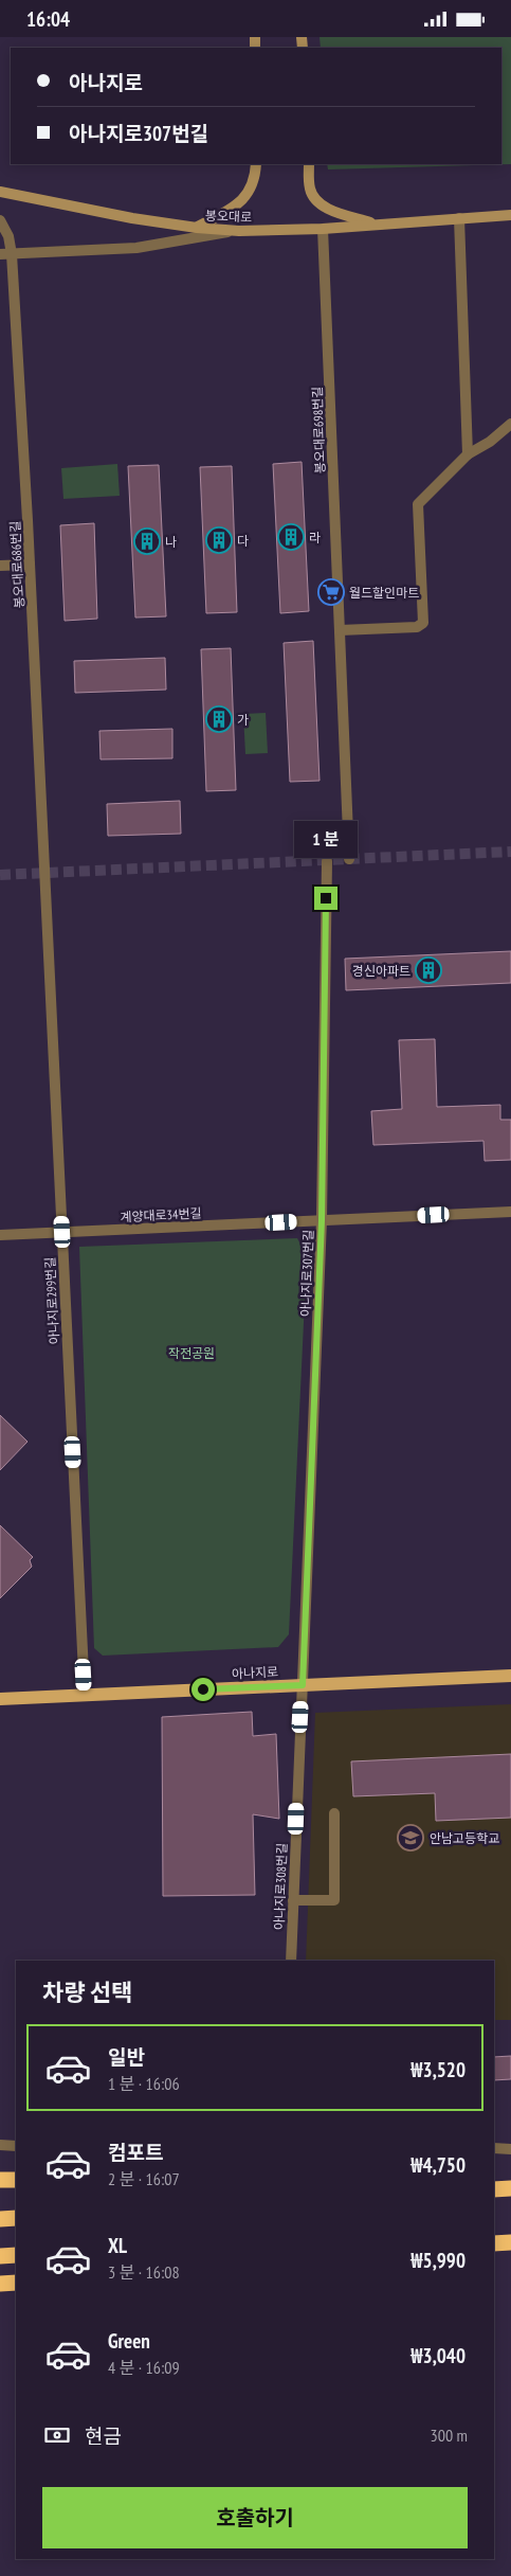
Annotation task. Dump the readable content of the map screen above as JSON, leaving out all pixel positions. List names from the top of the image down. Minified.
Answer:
{"streets":{"main road":["봉오대로","아나지로"],"street":["봉오대로698번길","봉오대로686번길","계양대로34번길","아나지로307번길","아나지로299번길","아나지로308번길"]},"crossings":[["봉오대로","봉오대로698번길"],["봉오대로686번길","아나지로299번길"],["계양대로34번길","아나지로307번길"],["계양대로34번길","아나지로299번길"],["아나지로307번길","아나지로"],["아나지로307번길","아나지로308번길"],["아나지로299번길","아나지로"],["아나지로","아나지로308번길"]],"parks":["작전공원"],"places":{"building":["라","다","나","가","경신아파트"],"supermarket":["월드할인마트"],"school or university":["안남고등학교"]},"page":{"status":"16:04","banner":["아나지로","아나지로307번길"],"bubble":"1 분","heading":"차량 선택","list":[{"name":"일반","note":"1 분 · 16:06","value":"₩3,520"},{"name":"컴포트","note":"2 분 · 16:07","value":"₩4,750"},{"name":"XL","note":"3 분 · 16:08","value":"₩5,990"},{"name":"Green","note":"4 분 · 16:09","value":"₩3,040"}],"pay":["현금","300 m"],"buttons":"호출하기"}}
